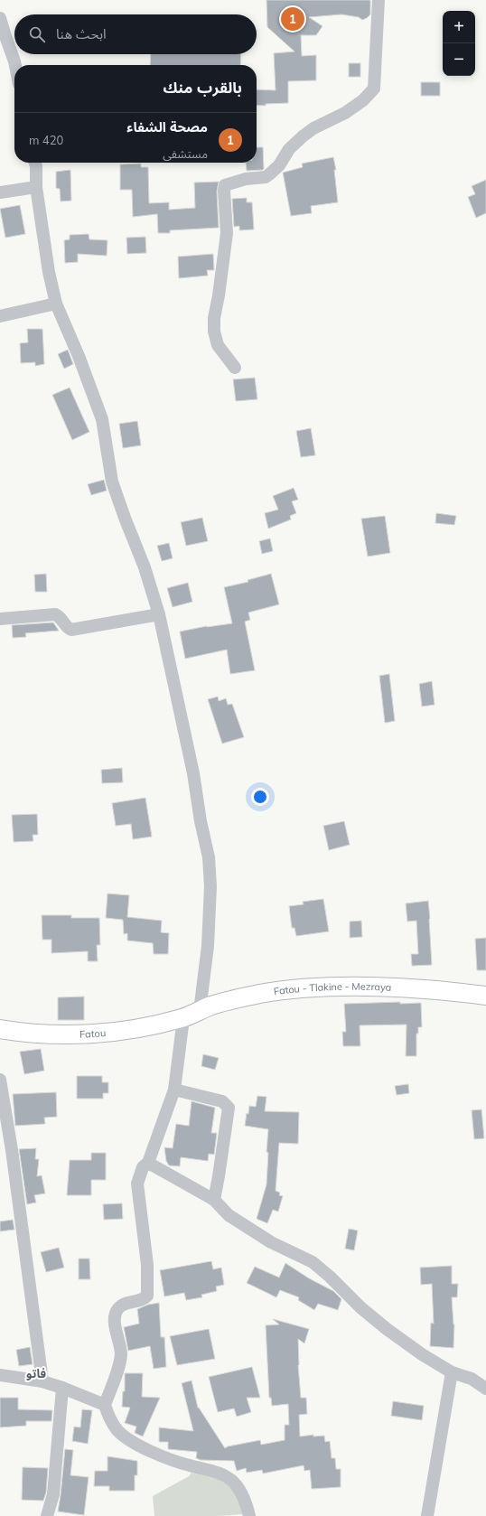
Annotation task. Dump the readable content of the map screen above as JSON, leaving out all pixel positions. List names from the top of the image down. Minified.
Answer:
{"streets":{"street":["Fatou - Tlakine - Mezraya","Fatou"]},"crossings":[["Fatou - Tlakine - Mezraya","Fatou"]],"districts":["فاتو"],"page":{"pins":"1","map_buttons":["+","−"],"search":"ابحث هنا","heading":"بالقرب منك","list":[{"mark":"1","name":"مصحة الشفاء","note":"مستشفى","value":"420 m"}]}}
